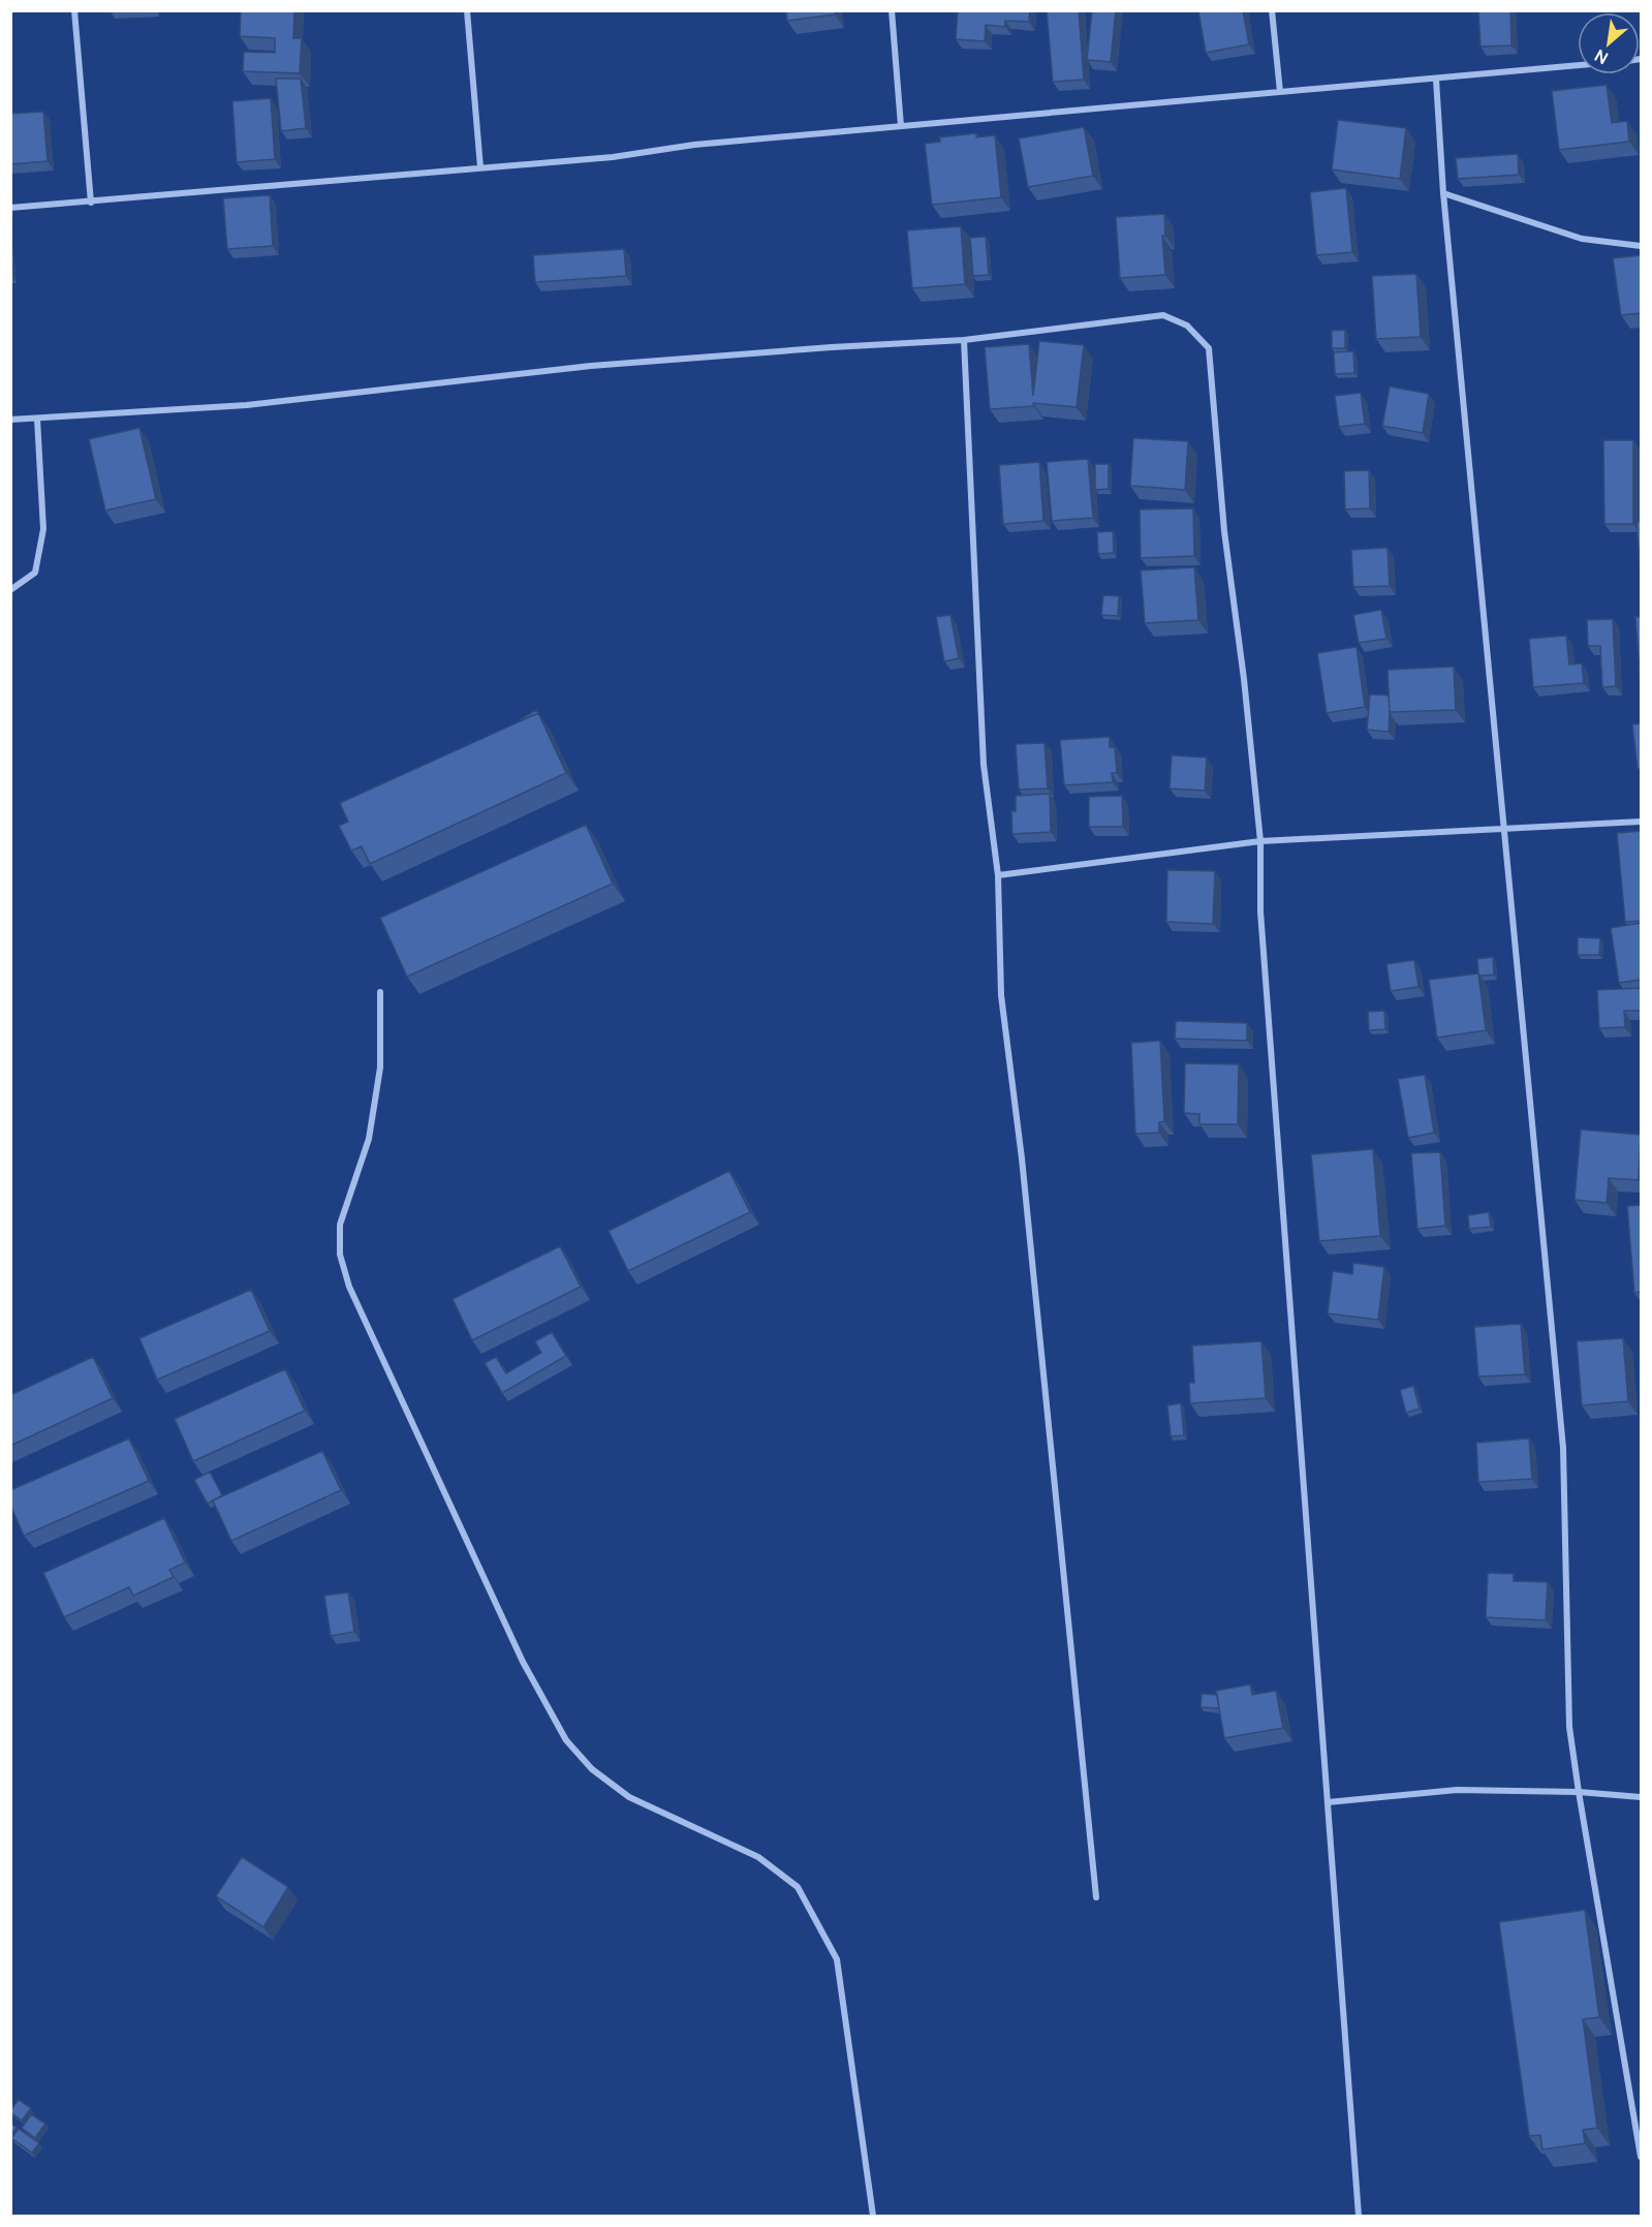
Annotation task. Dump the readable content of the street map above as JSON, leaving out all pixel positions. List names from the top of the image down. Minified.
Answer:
{"north":"bottom left"}
